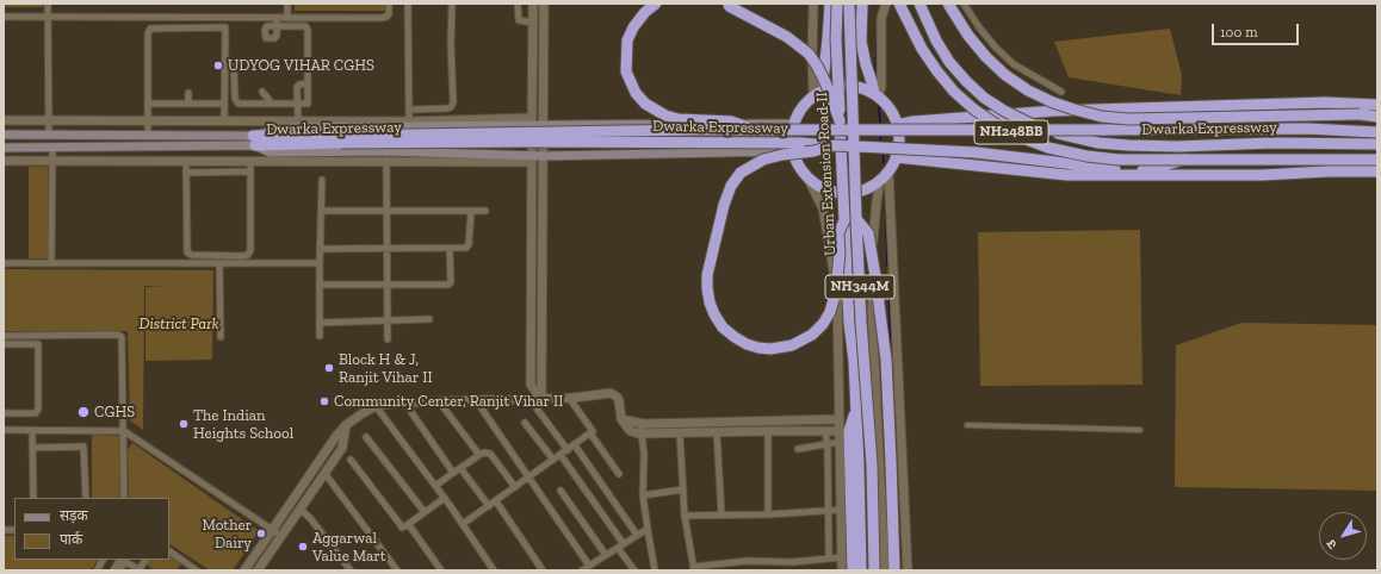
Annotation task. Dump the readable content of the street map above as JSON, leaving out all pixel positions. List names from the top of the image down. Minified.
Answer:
{"streets":{"highway":["Dwarka Expressway","NH248BB","Urban Extension Road-II","NH344M"]},"parks":["District Park"],"places":["UDYOG VIHAR CGHS","Block H & J, Ranjit Vihar II","Community Center, Ranjit Vihar II","CGHS","The Indian Heights School","Mother Dairy","Aggarwal Value Mart"],"legend":["सड़क","पार्क"],"scale_bar":"100 m","north":"bottom left"}
